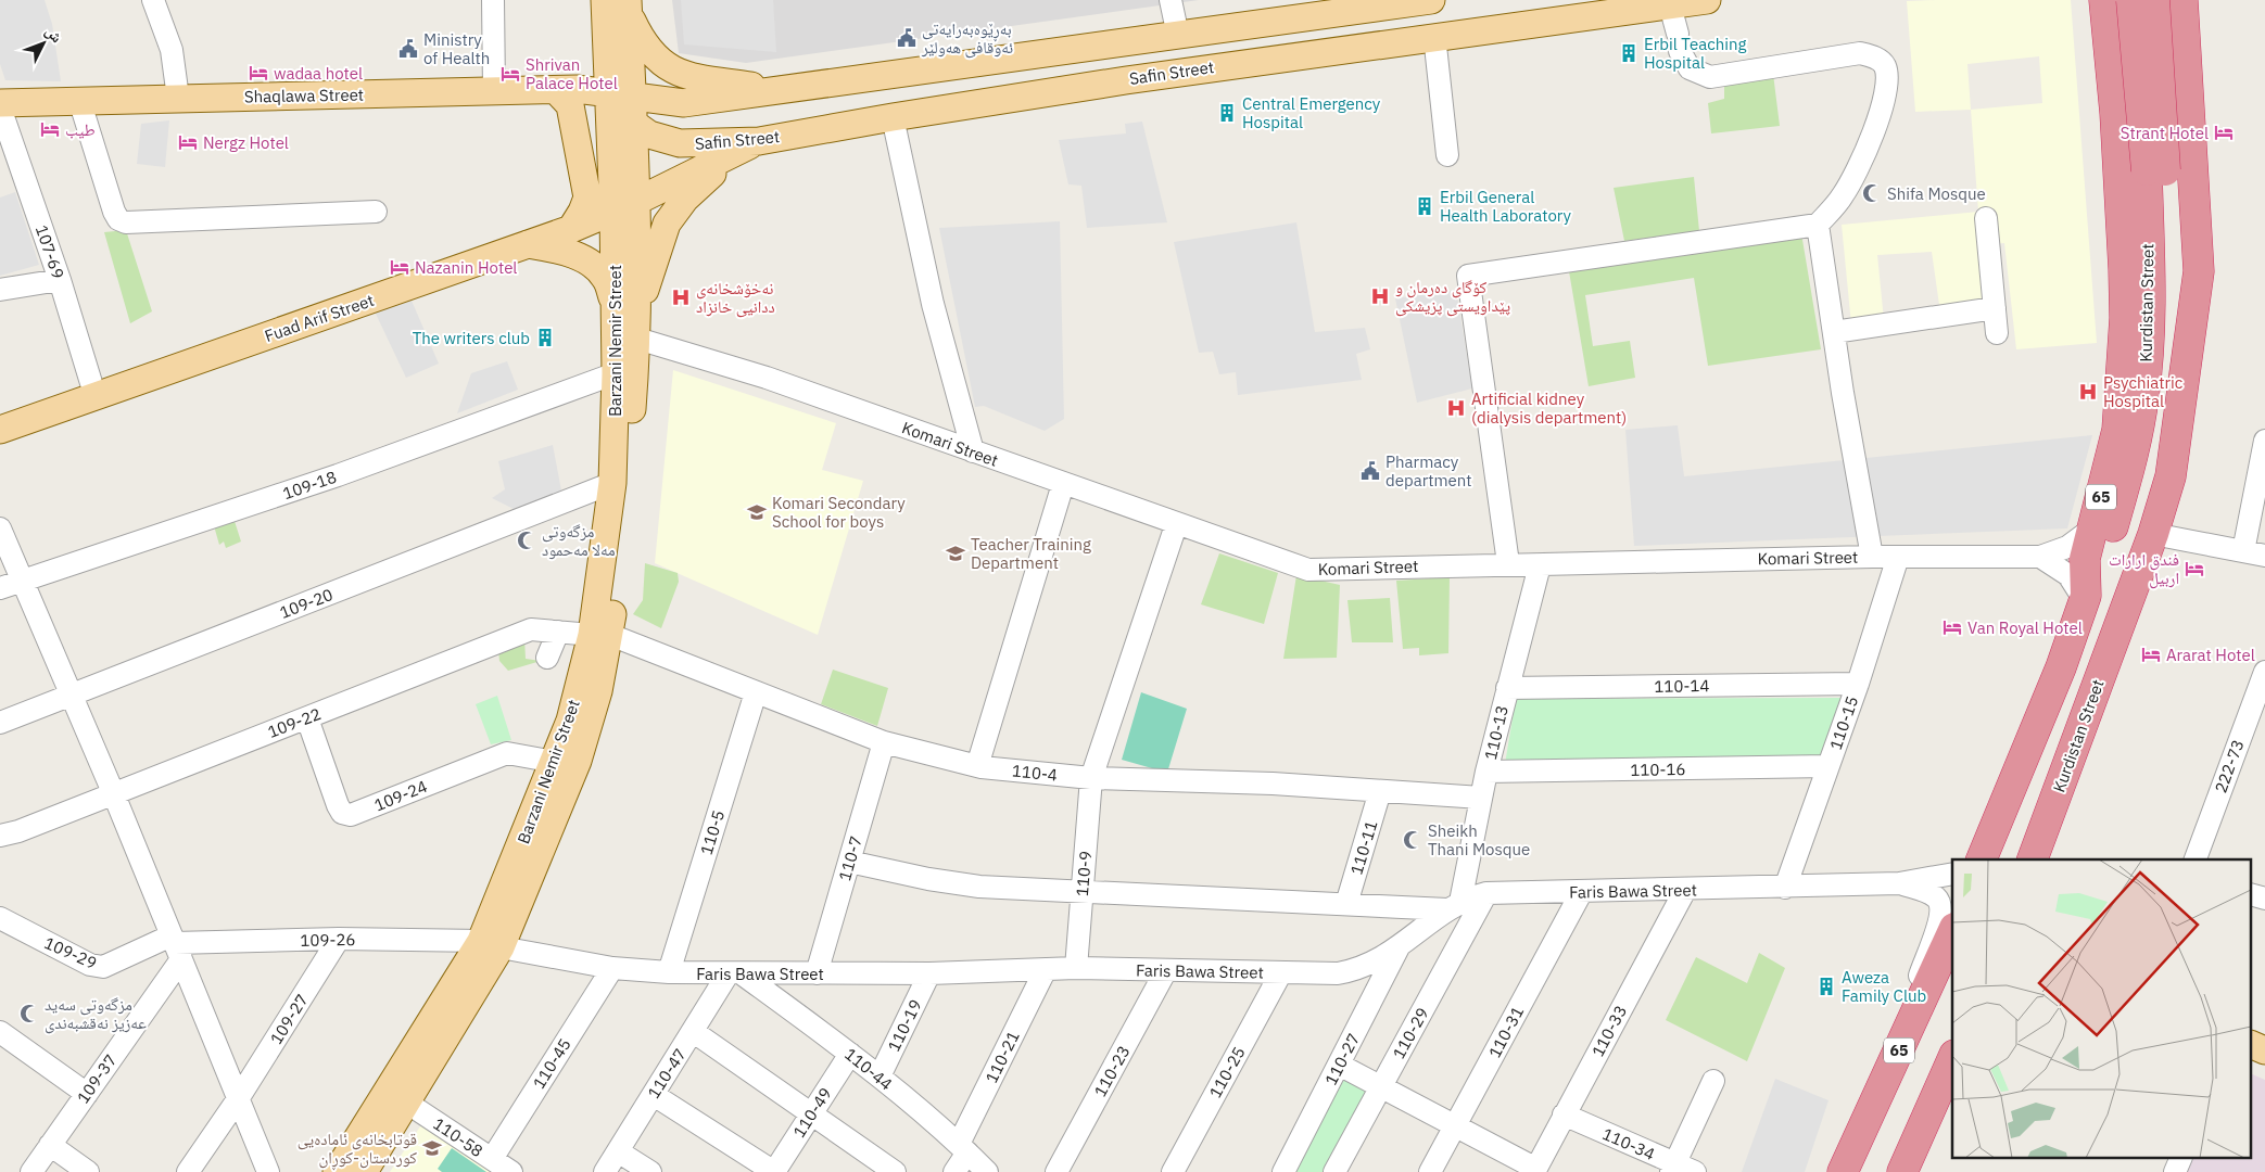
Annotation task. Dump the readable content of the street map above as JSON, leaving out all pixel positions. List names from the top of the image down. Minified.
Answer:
{"streets":{"highway":["Kurdistan Street","65"],"main road":["Safin Street","Shaqlawa Street","Fuad Arif Street","Barzani Nemir Street"],"street":["107-69","Komari Street","109-18","109-20","110-14","109-22","110-15","110-13","222-73","110-16","110-4","109-24","110-5","110-11","110-7","110-9","Faris Bawa Street","109-26","109-29","109-27","110-19","110-33","110-31","110-29","110-21","110-27","110-45","110-44","110-23","110-25","110-47","109-37","110-49","110-58","110-34"]},"crossings":[["Safin Street","Shaqlawa Street"],["Safin Street","Fuad Arif Street"],["Safin Street","Barzani Nemir Street"],["Shaqlawa Street","Barzani Nemir Street"],["107-69","Fuad Arif Street"],["Kurdistan Street","Komari Street"],["Fuad Arif Street","Barzani Nemir Street"],["Barzani Nemir Street","Komari Street"],["Barzani Nemir Street","109-18"],["Barzani Nemir Street","109-20"],["Barzani Nemir Street","109-22"],["Barzani Nemir Street","110-4"],["Barzani Nemir Street","109-24"],["Barzani Nemir Street","Faris Bawa Street"],["Barzani Nemir Street","109-26"],["Barzani Nemir Street","110-58"],["Komari Street","110-15"],["Komari Street","110-13"],["Komari Street","110-9"],["65","Faris Bawa Street"],["110-14","110-15"],["110-14","110-13"],["109-22","110-4"],["109-22","109-24"],["110-15","110-16"],["110-15","Faris Bawa Street"],["110-13","110-16"],["110-13","110-4"],["110-13","Faris Bawa Street"],["110-4","110-5"],["110-4","110-11"],["110-4","110-7"],["110-4","110-9"],["110-5","Faris Bawa Street"],["110-7","Faris Bawa Street"],["110-9","Faris Bawa Street"],["Faris Bawa Street","109-26"],["Faris Bawa Street","110-19"],["Faris Bawa Street","110-33"],["Faris Bawa Street","110-31"],["Faris Bawa Street","110-29"],["Faris Bawa Street","110-21"],["Faris Bawa Street","110-27"],["Faris Bawa Street","110-45"],["Faris Bawa Street","110-44"],["Faris Bawa Street","110-23"],["Faris Bawa Street","110-25"],["Faris Bawa Street","110-47"],["109-26","109-29"],["109-26","109-27"],["109-26","109-37"],["109-29","109-37"],["110-19","110-44"],["110-33","110-34"],["110-21","110-44"],["110-45","110-58"],["110-44","110-47"],["110-44","110-49"]],"places":{"public building":["بەڕێوەبەرایەتی ئەوقافی هەولێر","Ministry of Health","Pharmacy department"],"building":["Erbil Teaching Hospital","Central Emergency Hospital","Erbil General Health Laboratory","The writers club","Aweza Family Club"],"hotel":["wadaa hotel","Shrivan Palace Hotel","طيب","Strant Hotel","Nergz Hotel","Nazanin Hotel","فندق ارارات اربيل","Van Royal Hotel","Ararat Hotel"],"mosque":["Shifa Mosque","مزگەوتی مەلا مەحمود","Sheikh Thani Mosque","مزگەوتی سەید عەزیز نەقشبەندی"],"hospital":["کۆگای دەرمان و پێداویستی پزیشکی","نەخۆشخانەی ددانیی خانزاد","Psychiatric Hospital","Artificial kidney (dialysis department)"],"school or university":["Komari Secondary School for boys","Teacher Training Department","قوتابخانەی ئامادەیی کوردستان-کوڕان"]},"north":"top right"}
